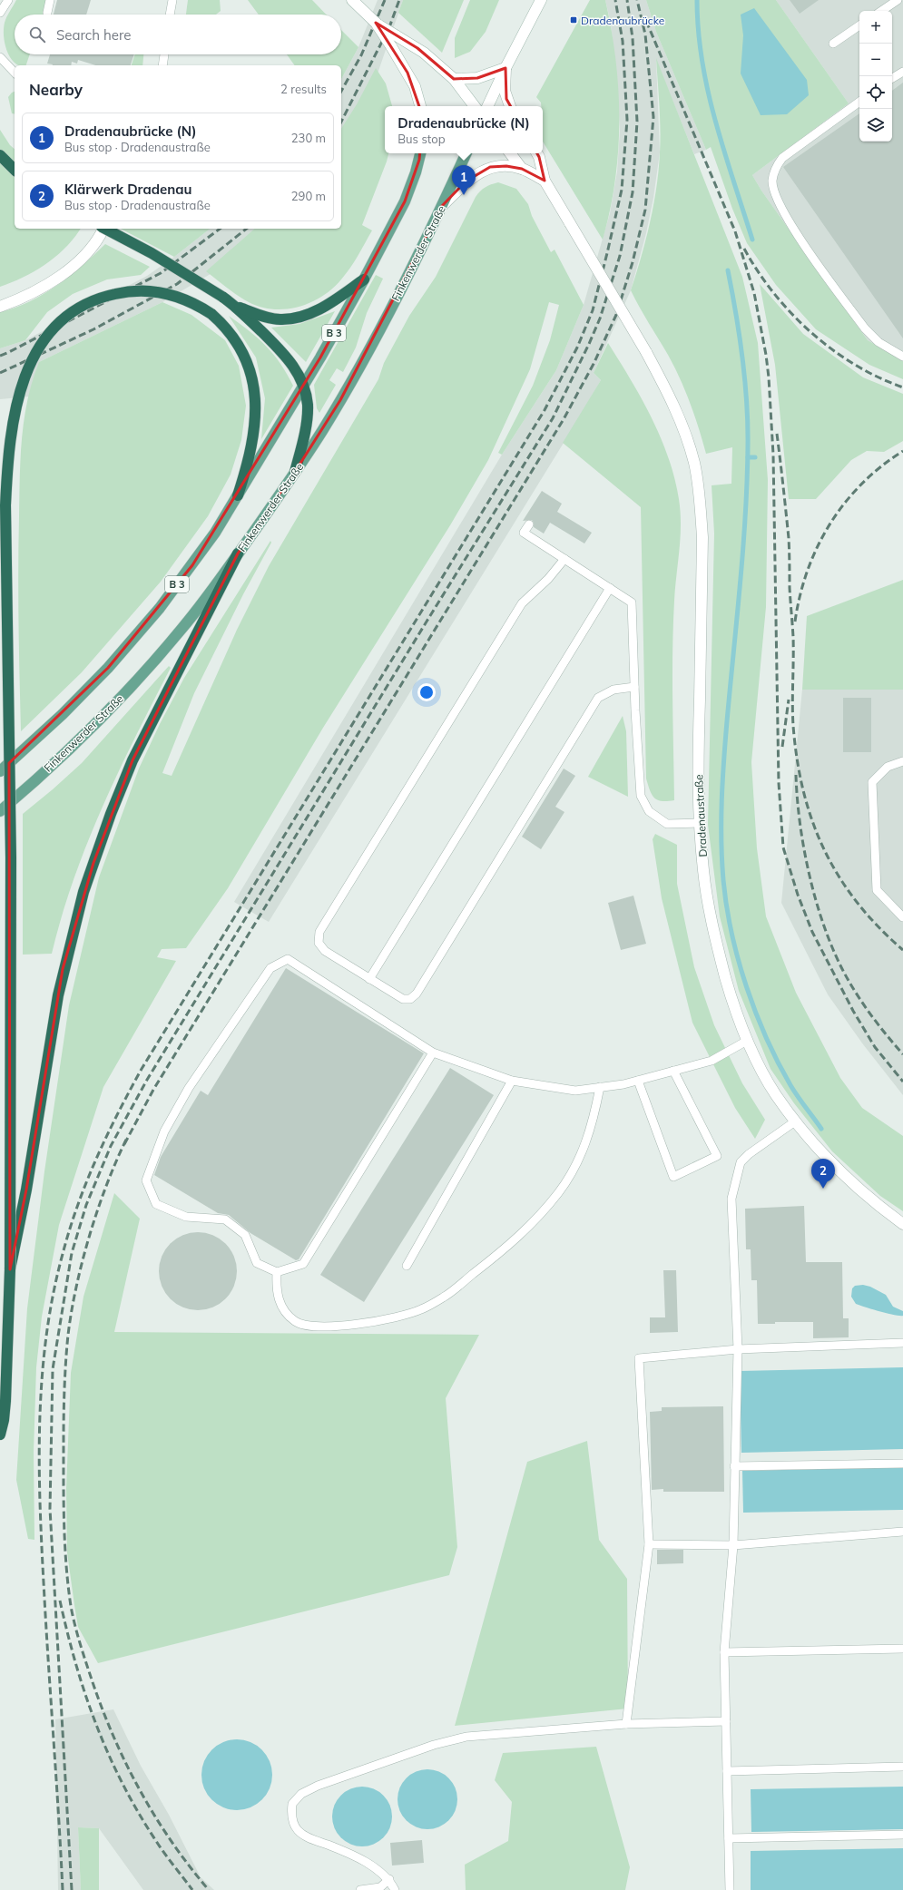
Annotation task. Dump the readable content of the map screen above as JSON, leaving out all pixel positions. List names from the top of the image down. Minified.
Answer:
{"streets":{"main road":["Finkenwerder Straße","B 3"],"street":["Dradenaustraße"]},"places":{"transit":["Dradenaubrücke"]},"page":{"map_buttons":["+","−"],"search":"Search here","heading":["Nearby","2 results"],"popup":["Dradenaubrücke (N)","Bus stop"],"list":[{"mark":"1","name":"Dradenaubrücke (N)","note":"Bus stop · Dradenaustraße","value":"230 m"},{"mark":"2","name":"Klärwerk Dradenau","note":"Bus stop · Dradenaustraße","value":"290 m"}],"pins":["1","2"]}}
